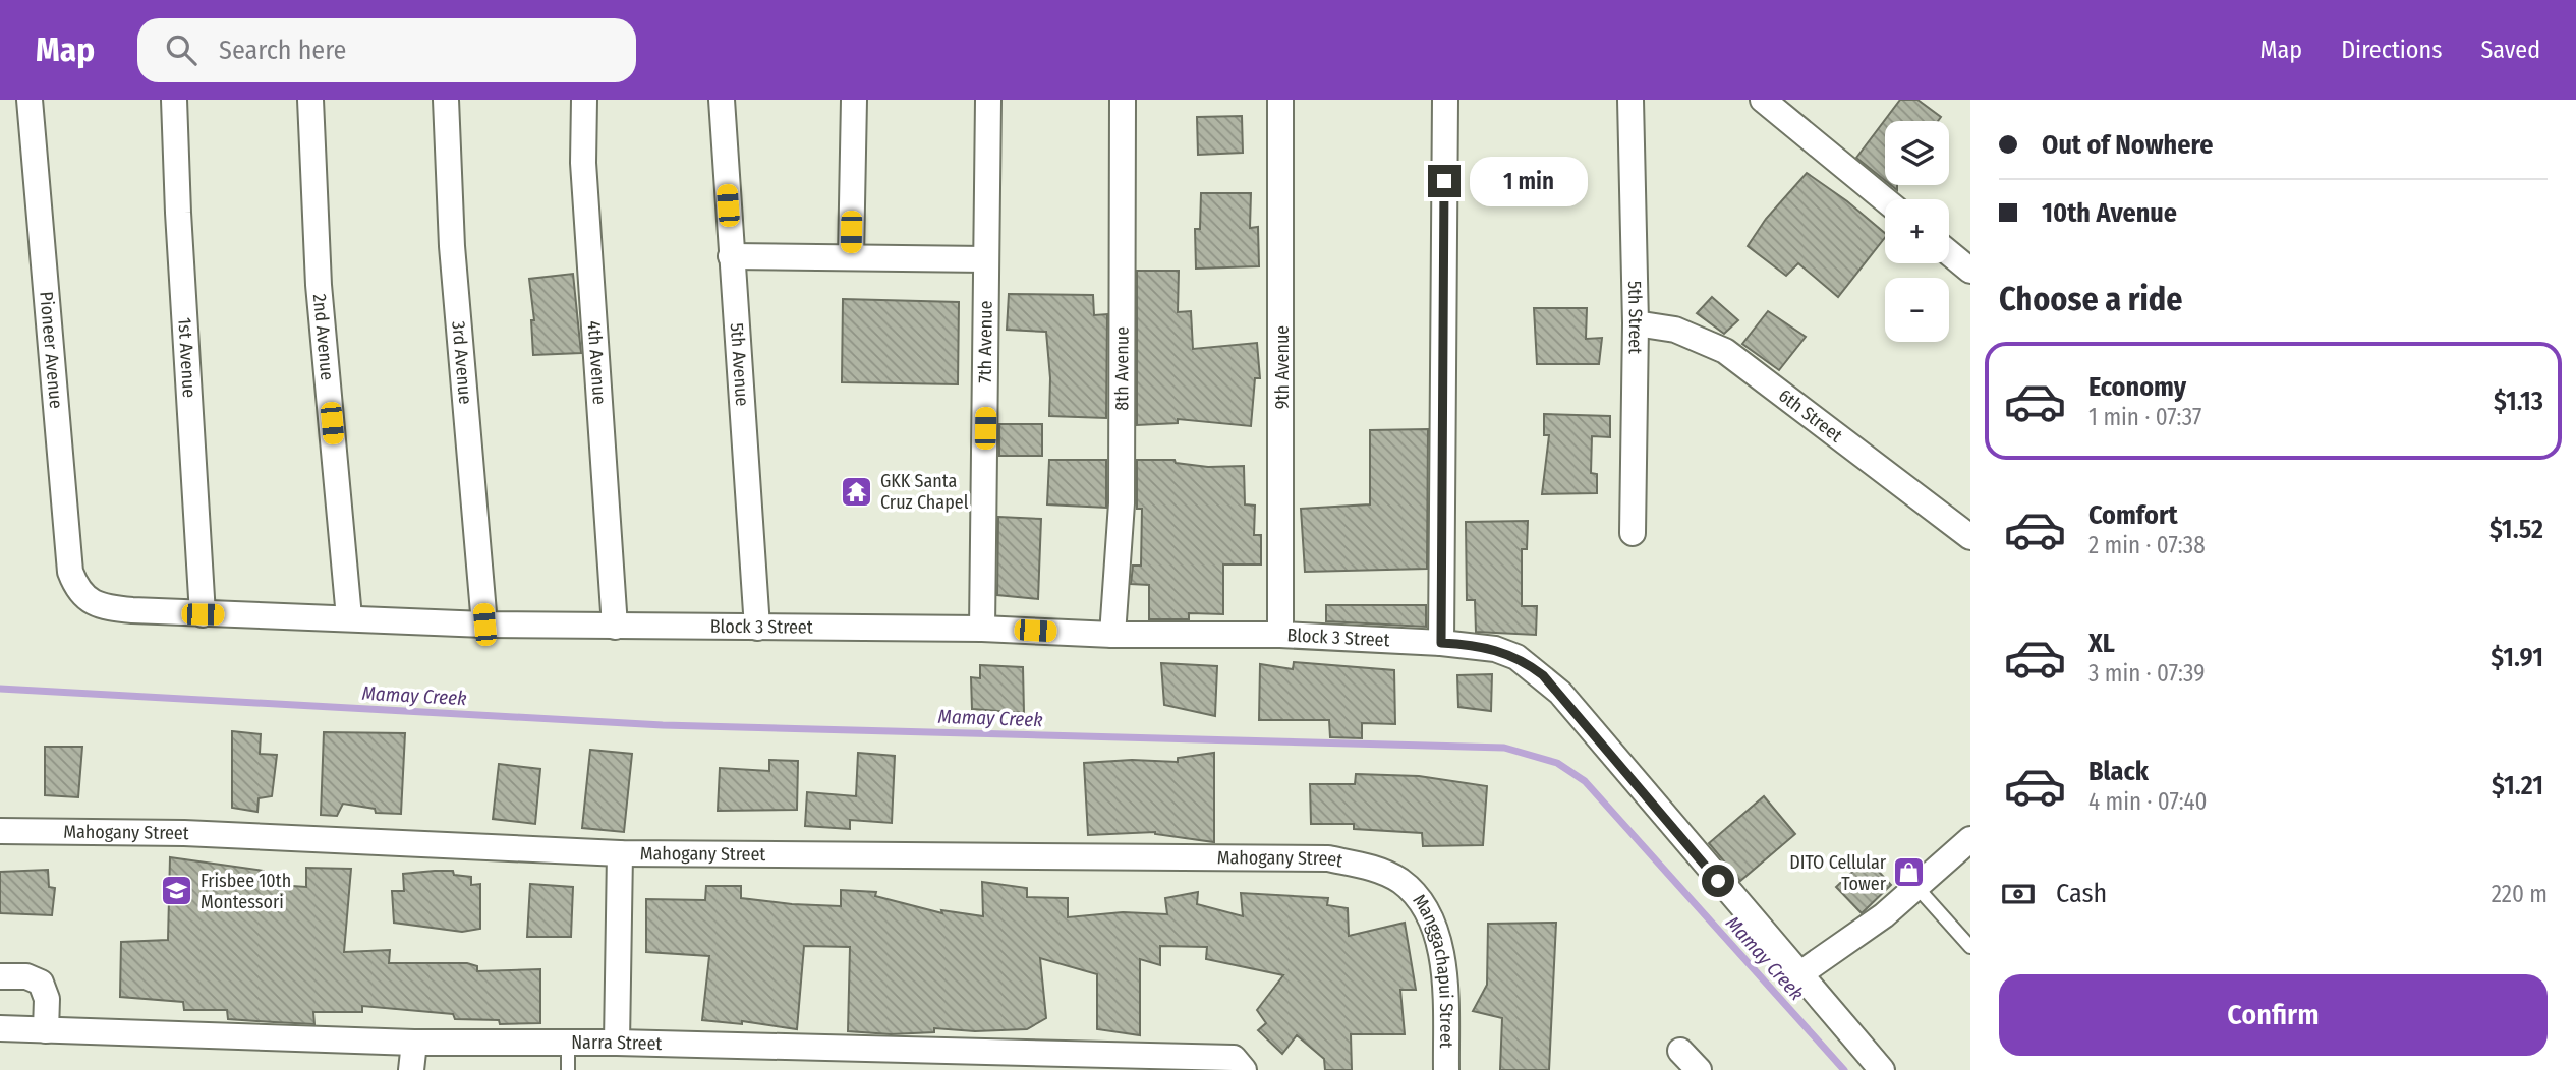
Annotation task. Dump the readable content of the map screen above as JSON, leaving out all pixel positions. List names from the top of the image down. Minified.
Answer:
{"streets":{"street":["5th Street","2nd Avenue","7th Avenue","Pioneer Avenue","1st Avenue","3rd Avenue","4th Avenue","5th Avenue","8th Avenue","9th Avenue","6th Street","Block 3 Street","Mahogany Street","Manggachapui Street","Narra Street"]},"crossings":[["5th Street","6th Street"],["2nd Avenue","Block 3 Street"],["7th Avenue","Block 3 Street"],["Pioneer Avenue","Block 3 Street"],["1st Avenue","Block 3 Street"],["3rd Avenue","Block 3 Street"],["4th Avenue","Block 3 Street"],["5th Avenue","Block 3 Street"],["8th Avenue","Block 3 Street"],["9th Avenue","Block 3 Street"],["Mahogany Street","Manggachapui Street"]],"water":["Mamay Creek"],"places":{"temple":["GKK Santa Cruz Chapel"],"shop":["DITO Cellular Tower"],"school or university":["Frisbee 10th Montessori"]},"page":{"header":"Map","search":"Search here","nav":["Map","Directions","Saved"],"banner":["Out of Nowhere","10th Avenue"],"map_buttons":["+","−"],"bubble":"1 min","heading":"Choose a ride","list":[{"name":"Economy","note":"1 min · 07:37","value":"$1.13"},{"name":"Comfort","note":"2 min · 07:38","value":"$1.52"},{"name":"XL","note":"3 min · 07:39","value":"$1.91"},{"name":"Black","note":"4 min · 07:40","value":"$1.21"}],"pay":["Cash","220 m"],"buttons":"Confirm"}}
